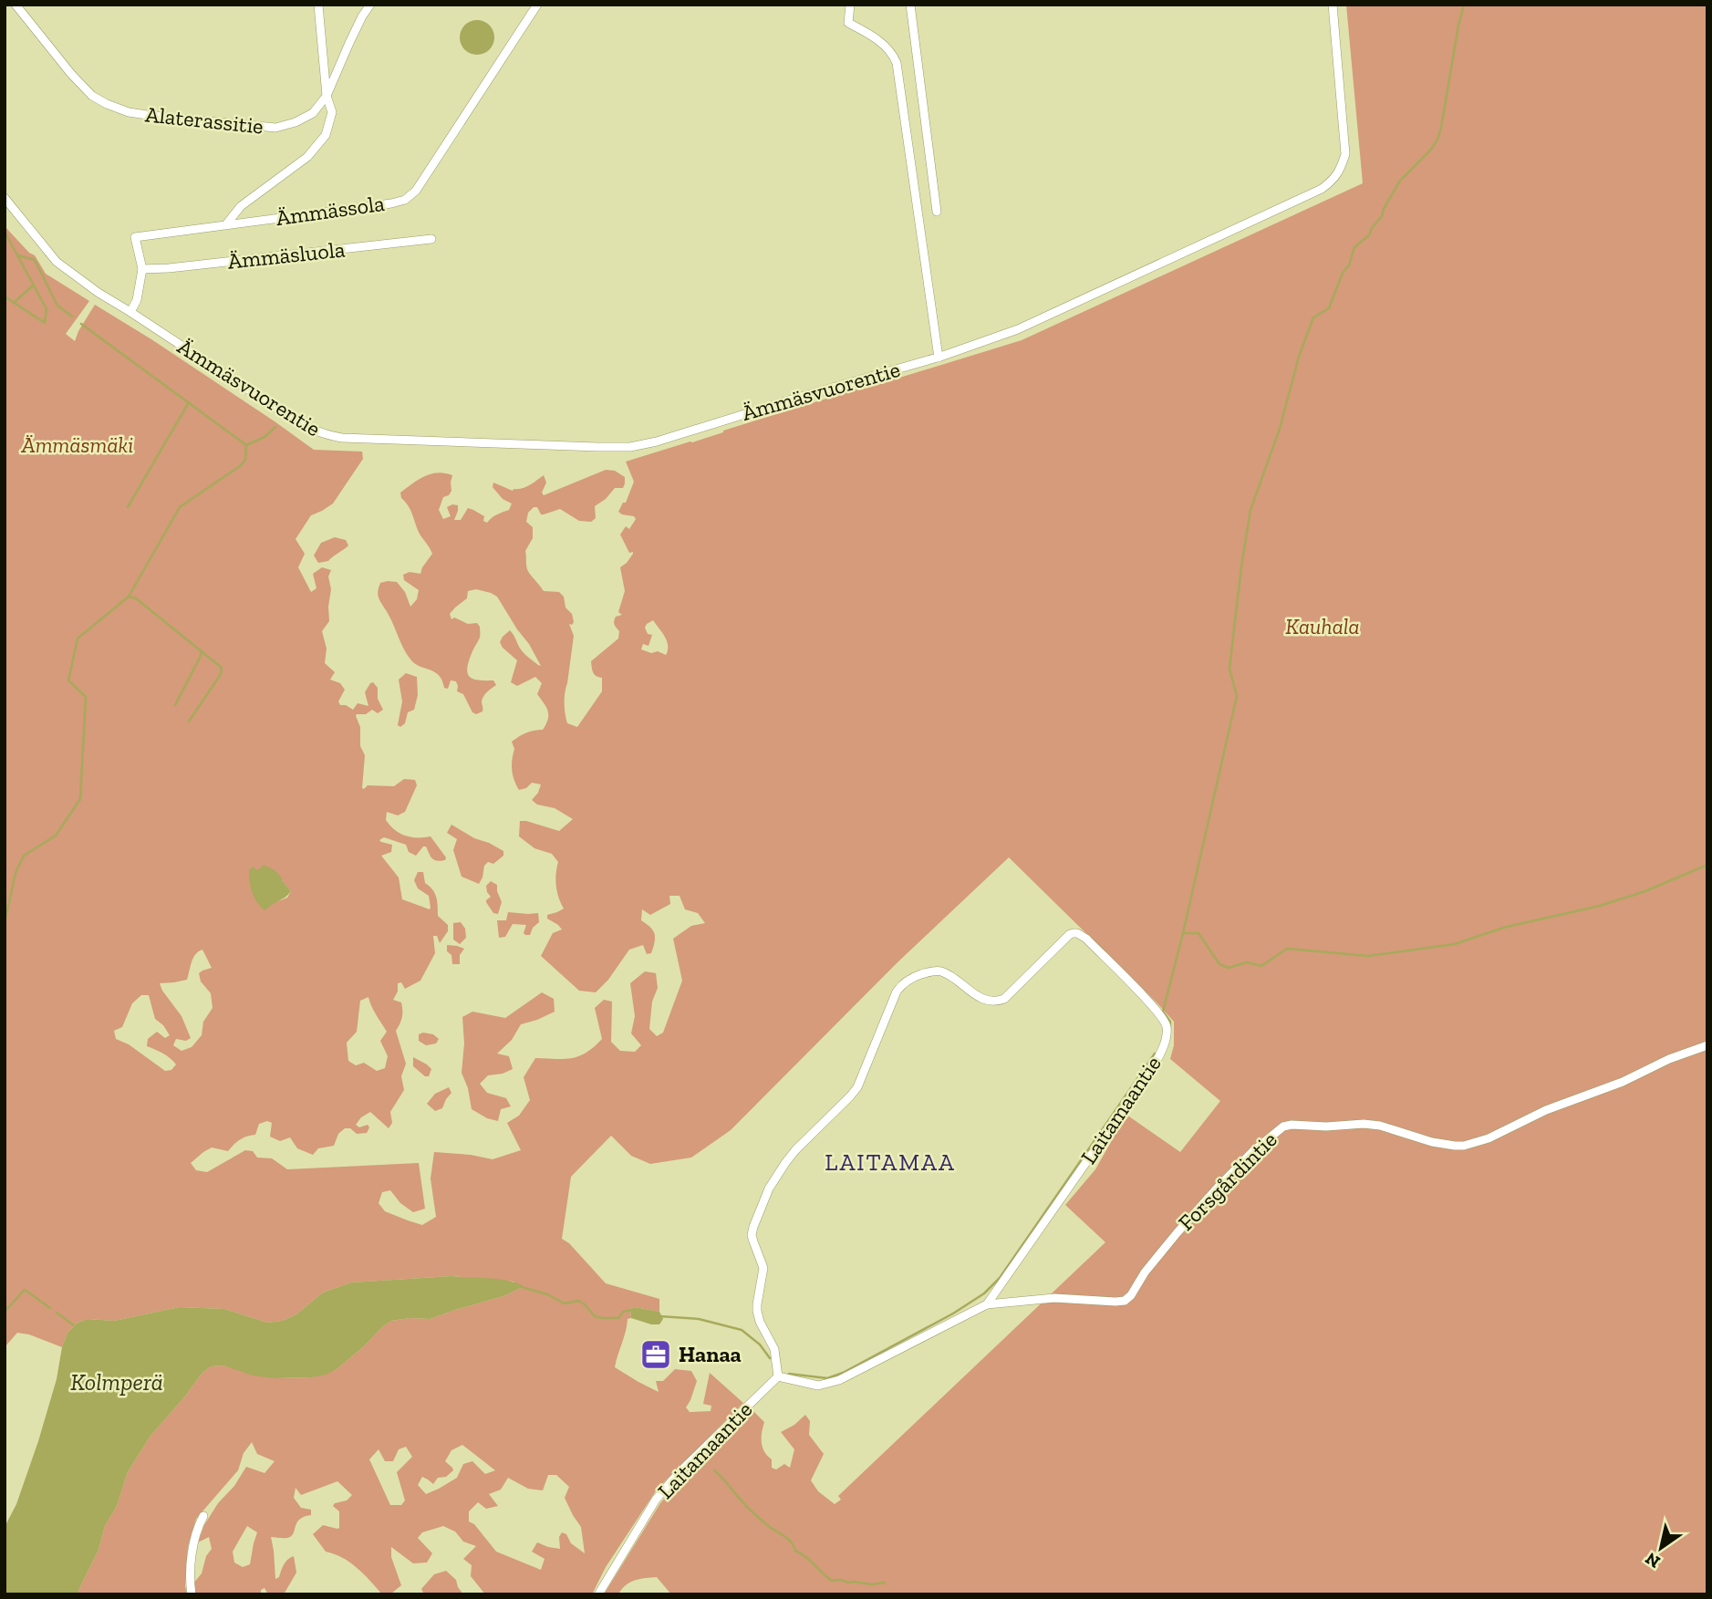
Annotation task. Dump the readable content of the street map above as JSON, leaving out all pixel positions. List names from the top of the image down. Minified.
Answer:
{"streets":{"street":["Alaterassitie","Ämmässola","Ämmäsluola","Ämmäsvuorentie","Laitamaantie","Forsgårdintie"]},"crossings":[["Ämmässola","Ämmäsluola"],["Laitamaantie","Forsgårdintie"]],"districts":["LAITAMAA"],"water":["Kolmperä"],"parks":["Ämmäsmäki","Kauhala"],"places":{"office":["Hanaa"]},"north":"bottom left"}
